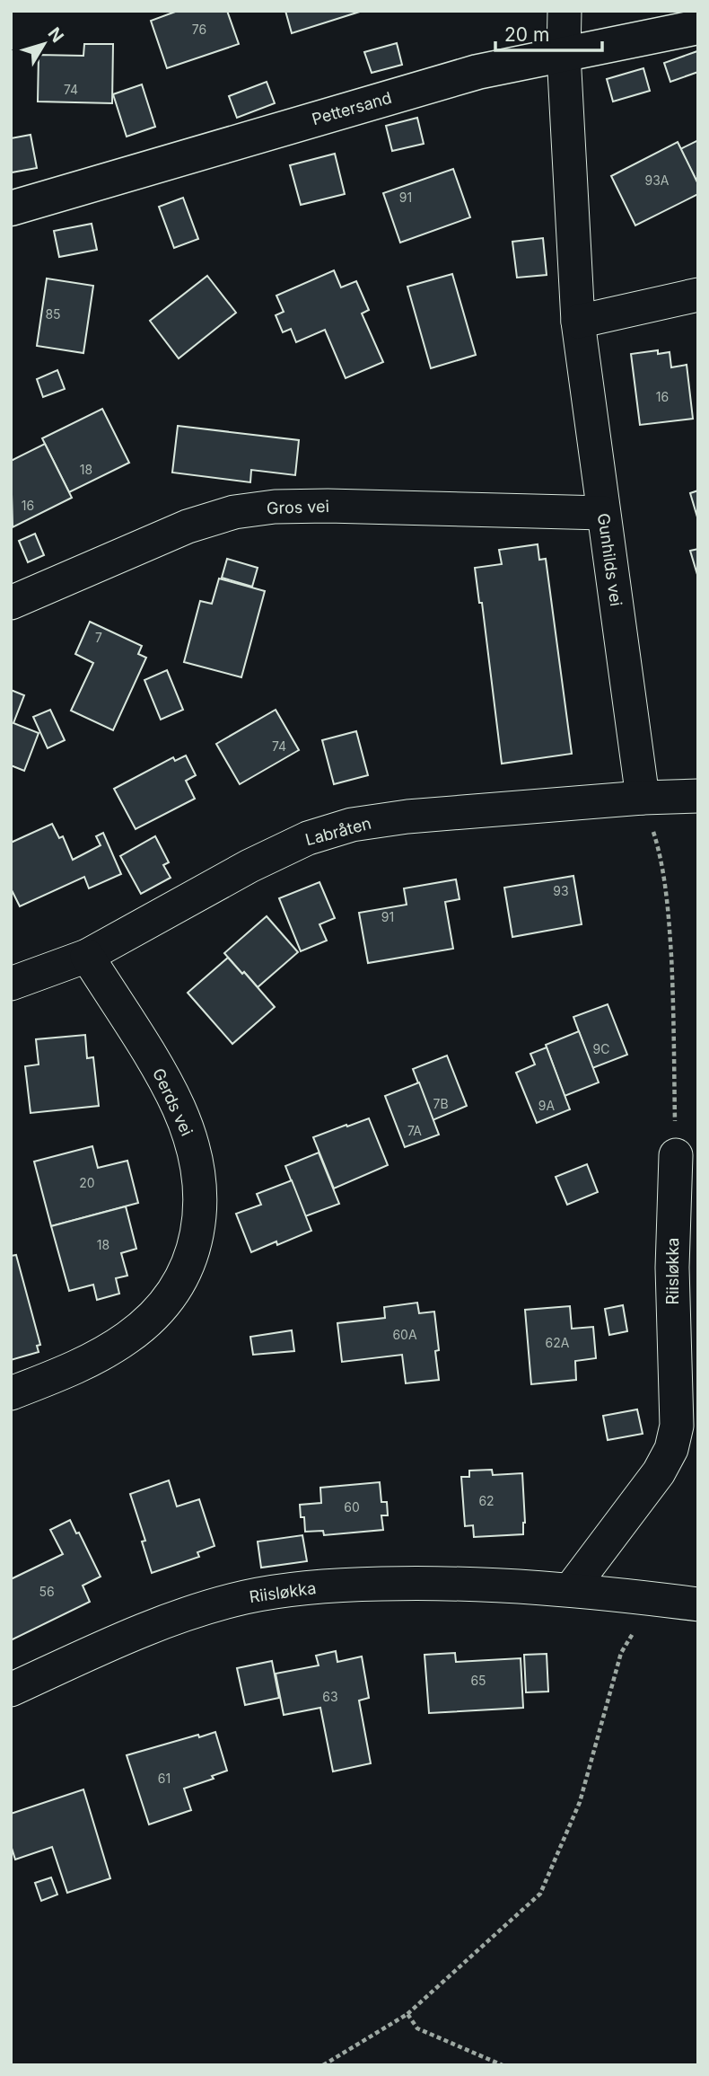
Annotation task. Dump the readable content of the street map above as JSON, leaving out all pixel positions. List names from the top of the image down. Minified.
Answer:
{"streets":{"street":["Pettersand","Gros vei","Gunhilds vei","Labråten","Gerds vei","Riisløkka"]},"crossings":[["Pettersand","Gunhilds vei"],["Gros vei","Gunhilds vei"],["Gunhilds vei","Labråten"],["Labråten","Gerds vei"]],"house_numbers":["76","74","93A","91","85","16","18","16","7","74","93","91","9C","7B","9A","7A","20","18","60A","62A","62","60","56","65","63","61"],"scale_bar":"20 m","north":"top right"}
